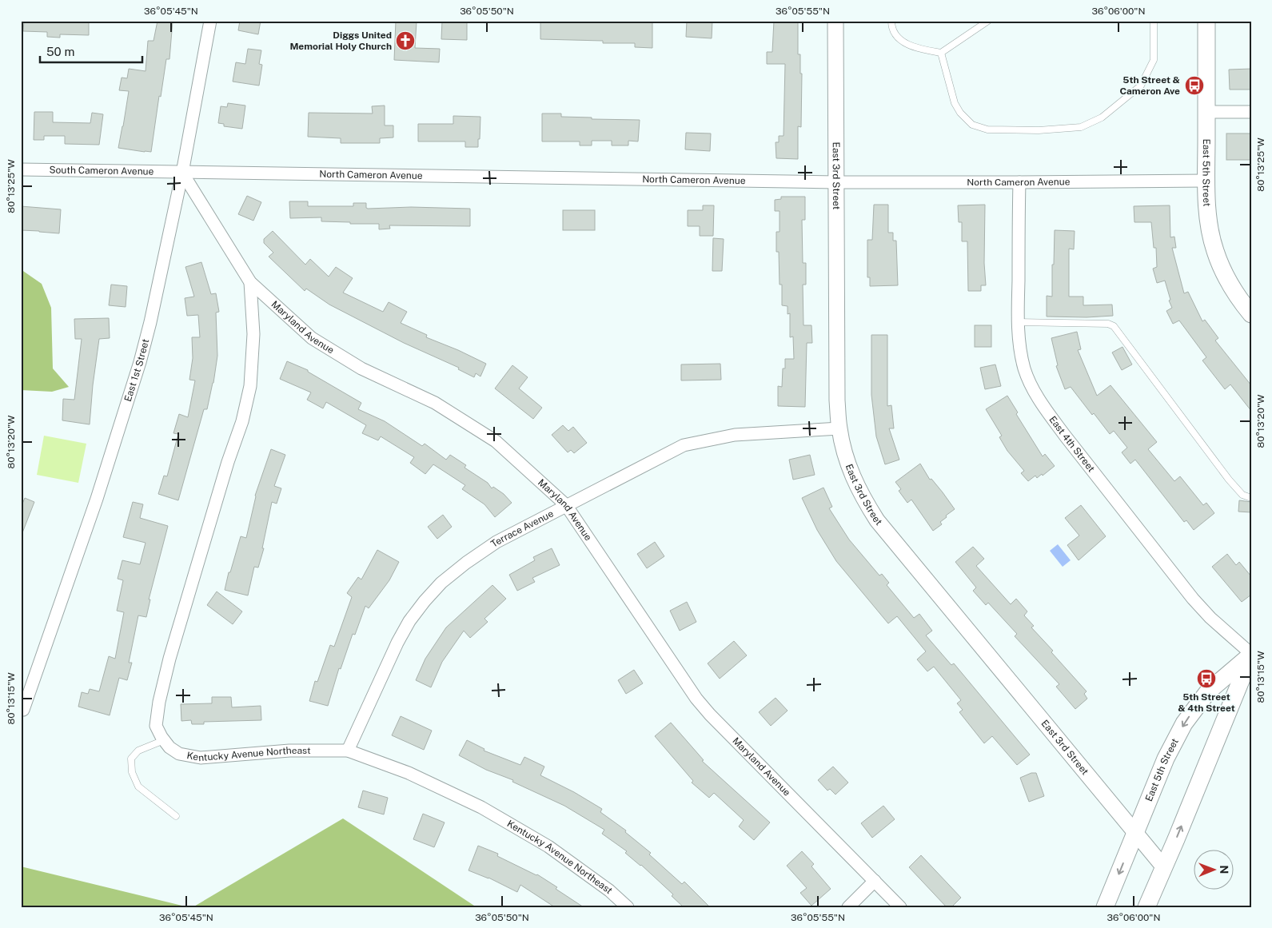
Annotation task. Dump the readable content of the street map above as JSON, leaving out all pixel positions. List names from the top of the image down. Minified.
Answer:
{"streets":{"main road":["East 5th Street"],"street":["South Cameron Avenue","North Cameron Avenue","East 3rd Street","Maryland Avenue","East 1st Street","East 4th Street","Terrace Avenue","Kentucky Avenue Northeast"]},"crossings":[["South Cameron Avenue","North Cameron Avenue"],["South Cameron Avenue","Maryland Avenue"],["South Cameron Avenue","East 1st Street"],["East 5th Street","North Cameron Avenue"],["East 5th Street","East 3rd Street"],["East 5th Street","East 4th Street"],["North Cameron Avenue","East 3rd Street"],["North Cameron Avenue","Maryland Avenue"],["North Cameron Avenue","East 1st Street"],["North Cameron Avenue","East 4th Street"],["East 3rd Street","Terrace Avenue"],["Maryland Avenue","East 1st Street"],["Maryland Avenue","Terrace Avenue"],["Maryland Avenue","Kentucky Avenue Northeast"],["Terrace Avenue","Kentucky Avenue Northeast"]],"places":{"church":["Diggs United Memorial Holy Church"],"bus stop":["5th Street & Cameron Ave","5th Street & 4th Street"]},"scale_bar":"50 m","north":"right","coordinates":["36°05'45\"N","36°05'50\"N","36°05'55\"N","36°06'00\"N","80°13'25\"W","80°13'20\"W","80°13'15\"W"]}
